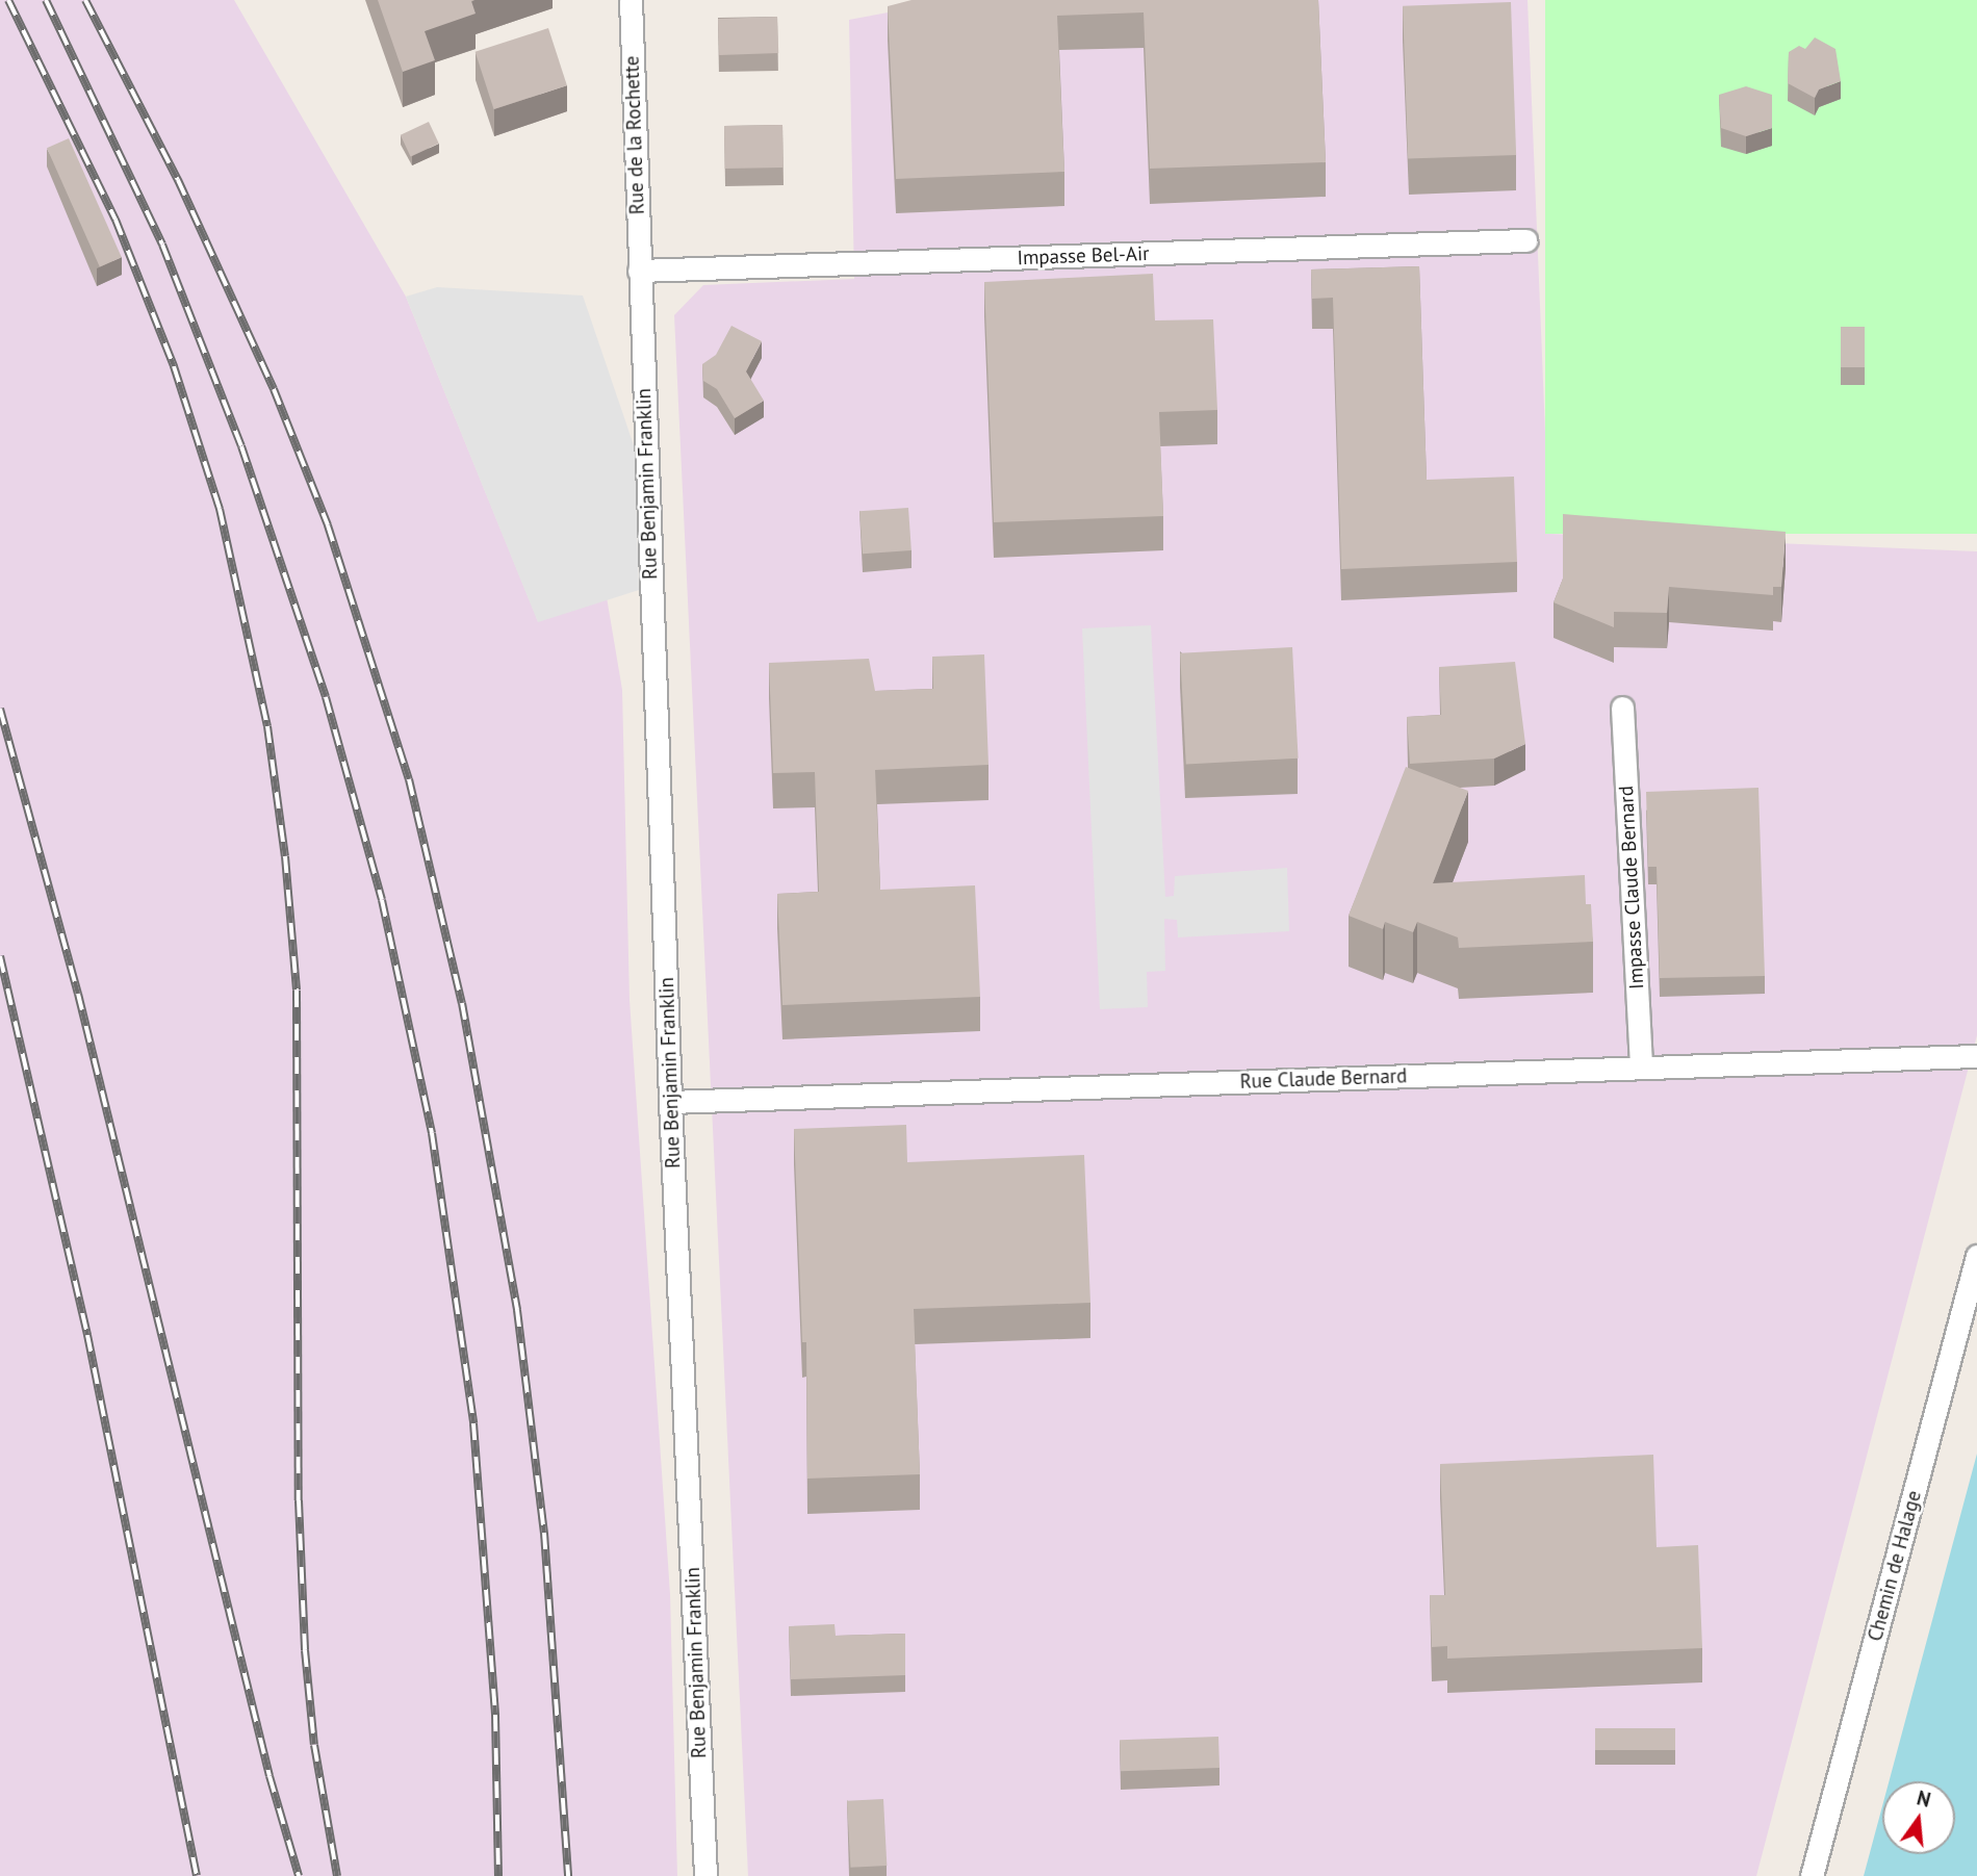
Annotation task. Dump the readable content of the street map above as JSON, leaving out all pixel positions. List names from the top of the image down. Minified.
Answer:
{"streets":{"street":["Rue de la Rochette","Impasse Bel-Air","Rue Benjamin Franklin","Impasse Claude Bernard","Rue Claude Bernard","Chemin de Halage"]},"crossings":[["Rue de la Rochette","Impasse Bel-Air"],["Rue de la Rochette","Rue Benjamin Franklin"],["Impasse Bel-Air","Rue Benjamin Franklin"],["Rue Benjamin Franklin","Rue Claude Bernard"],["Impasse Claude Bernard","Rue Claude Bernard"]],"north":"top"}
